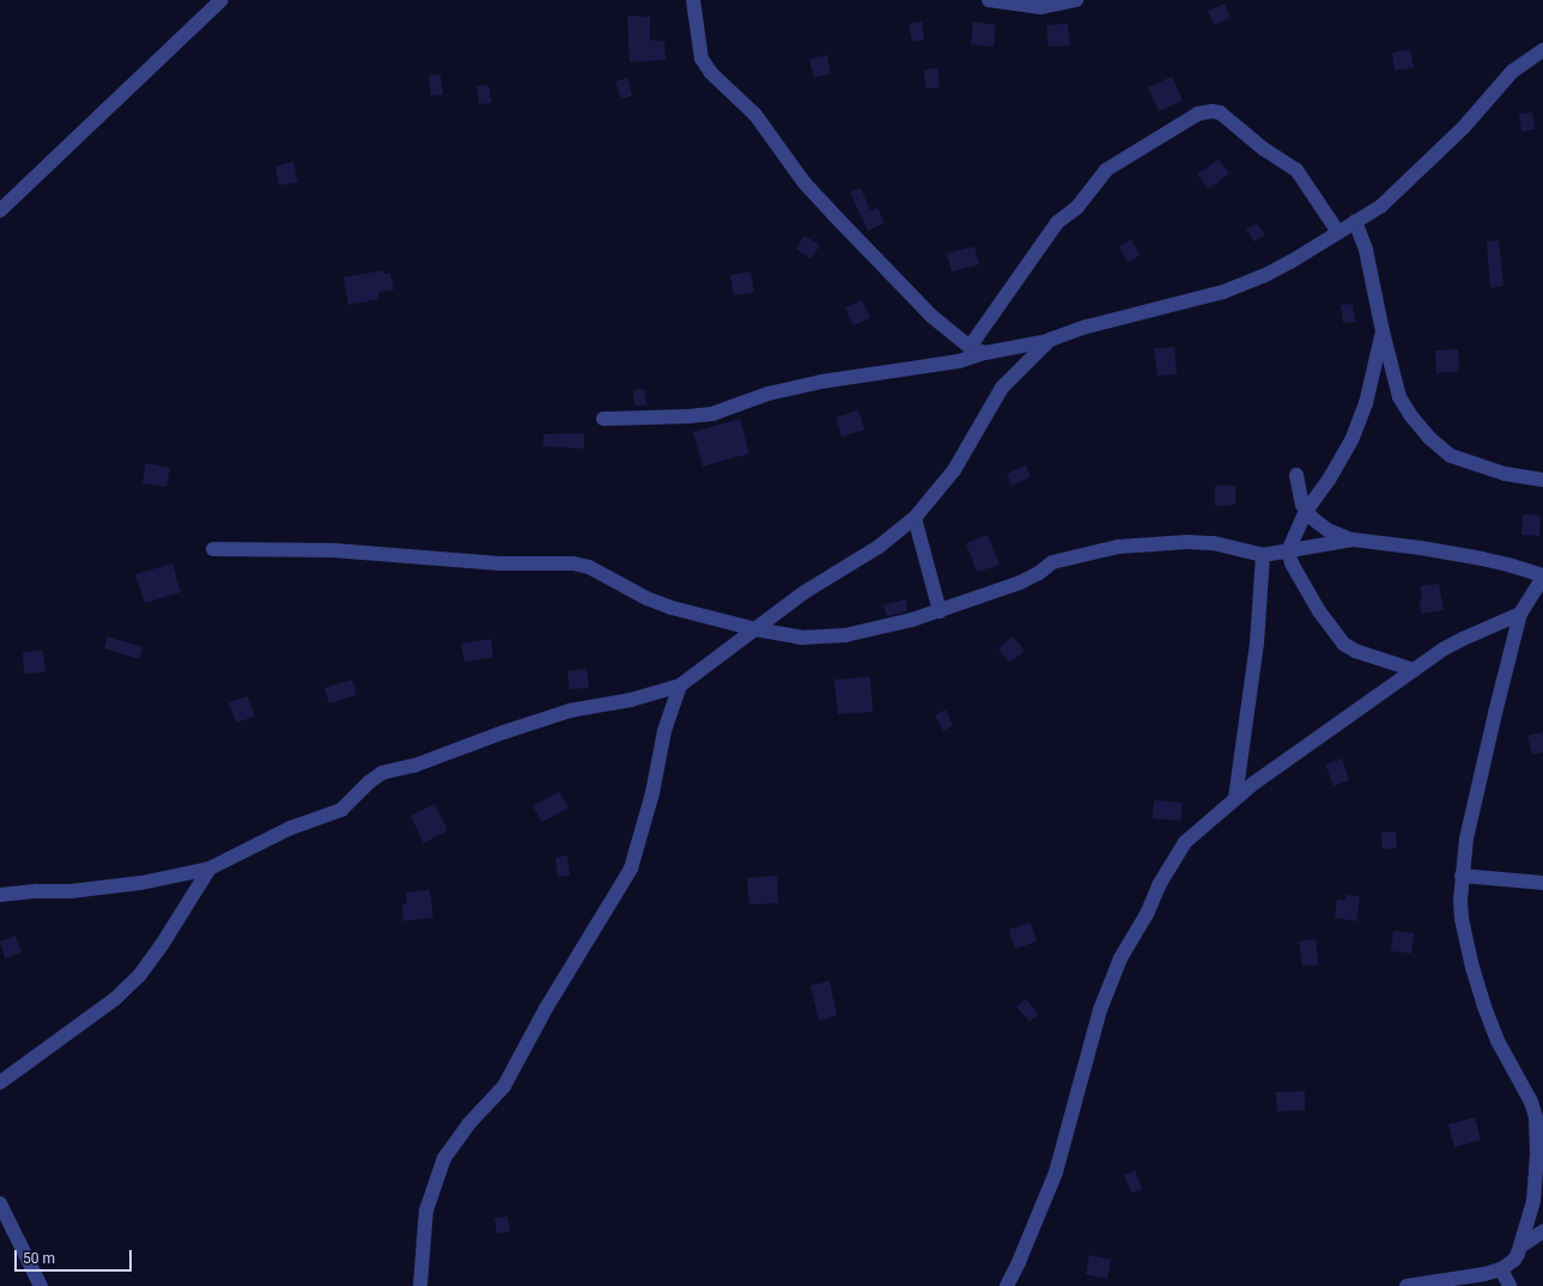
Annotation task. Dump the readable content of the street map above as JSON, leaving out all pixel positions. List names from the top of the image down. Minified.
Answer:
{"scale_bar":"50 m"}
